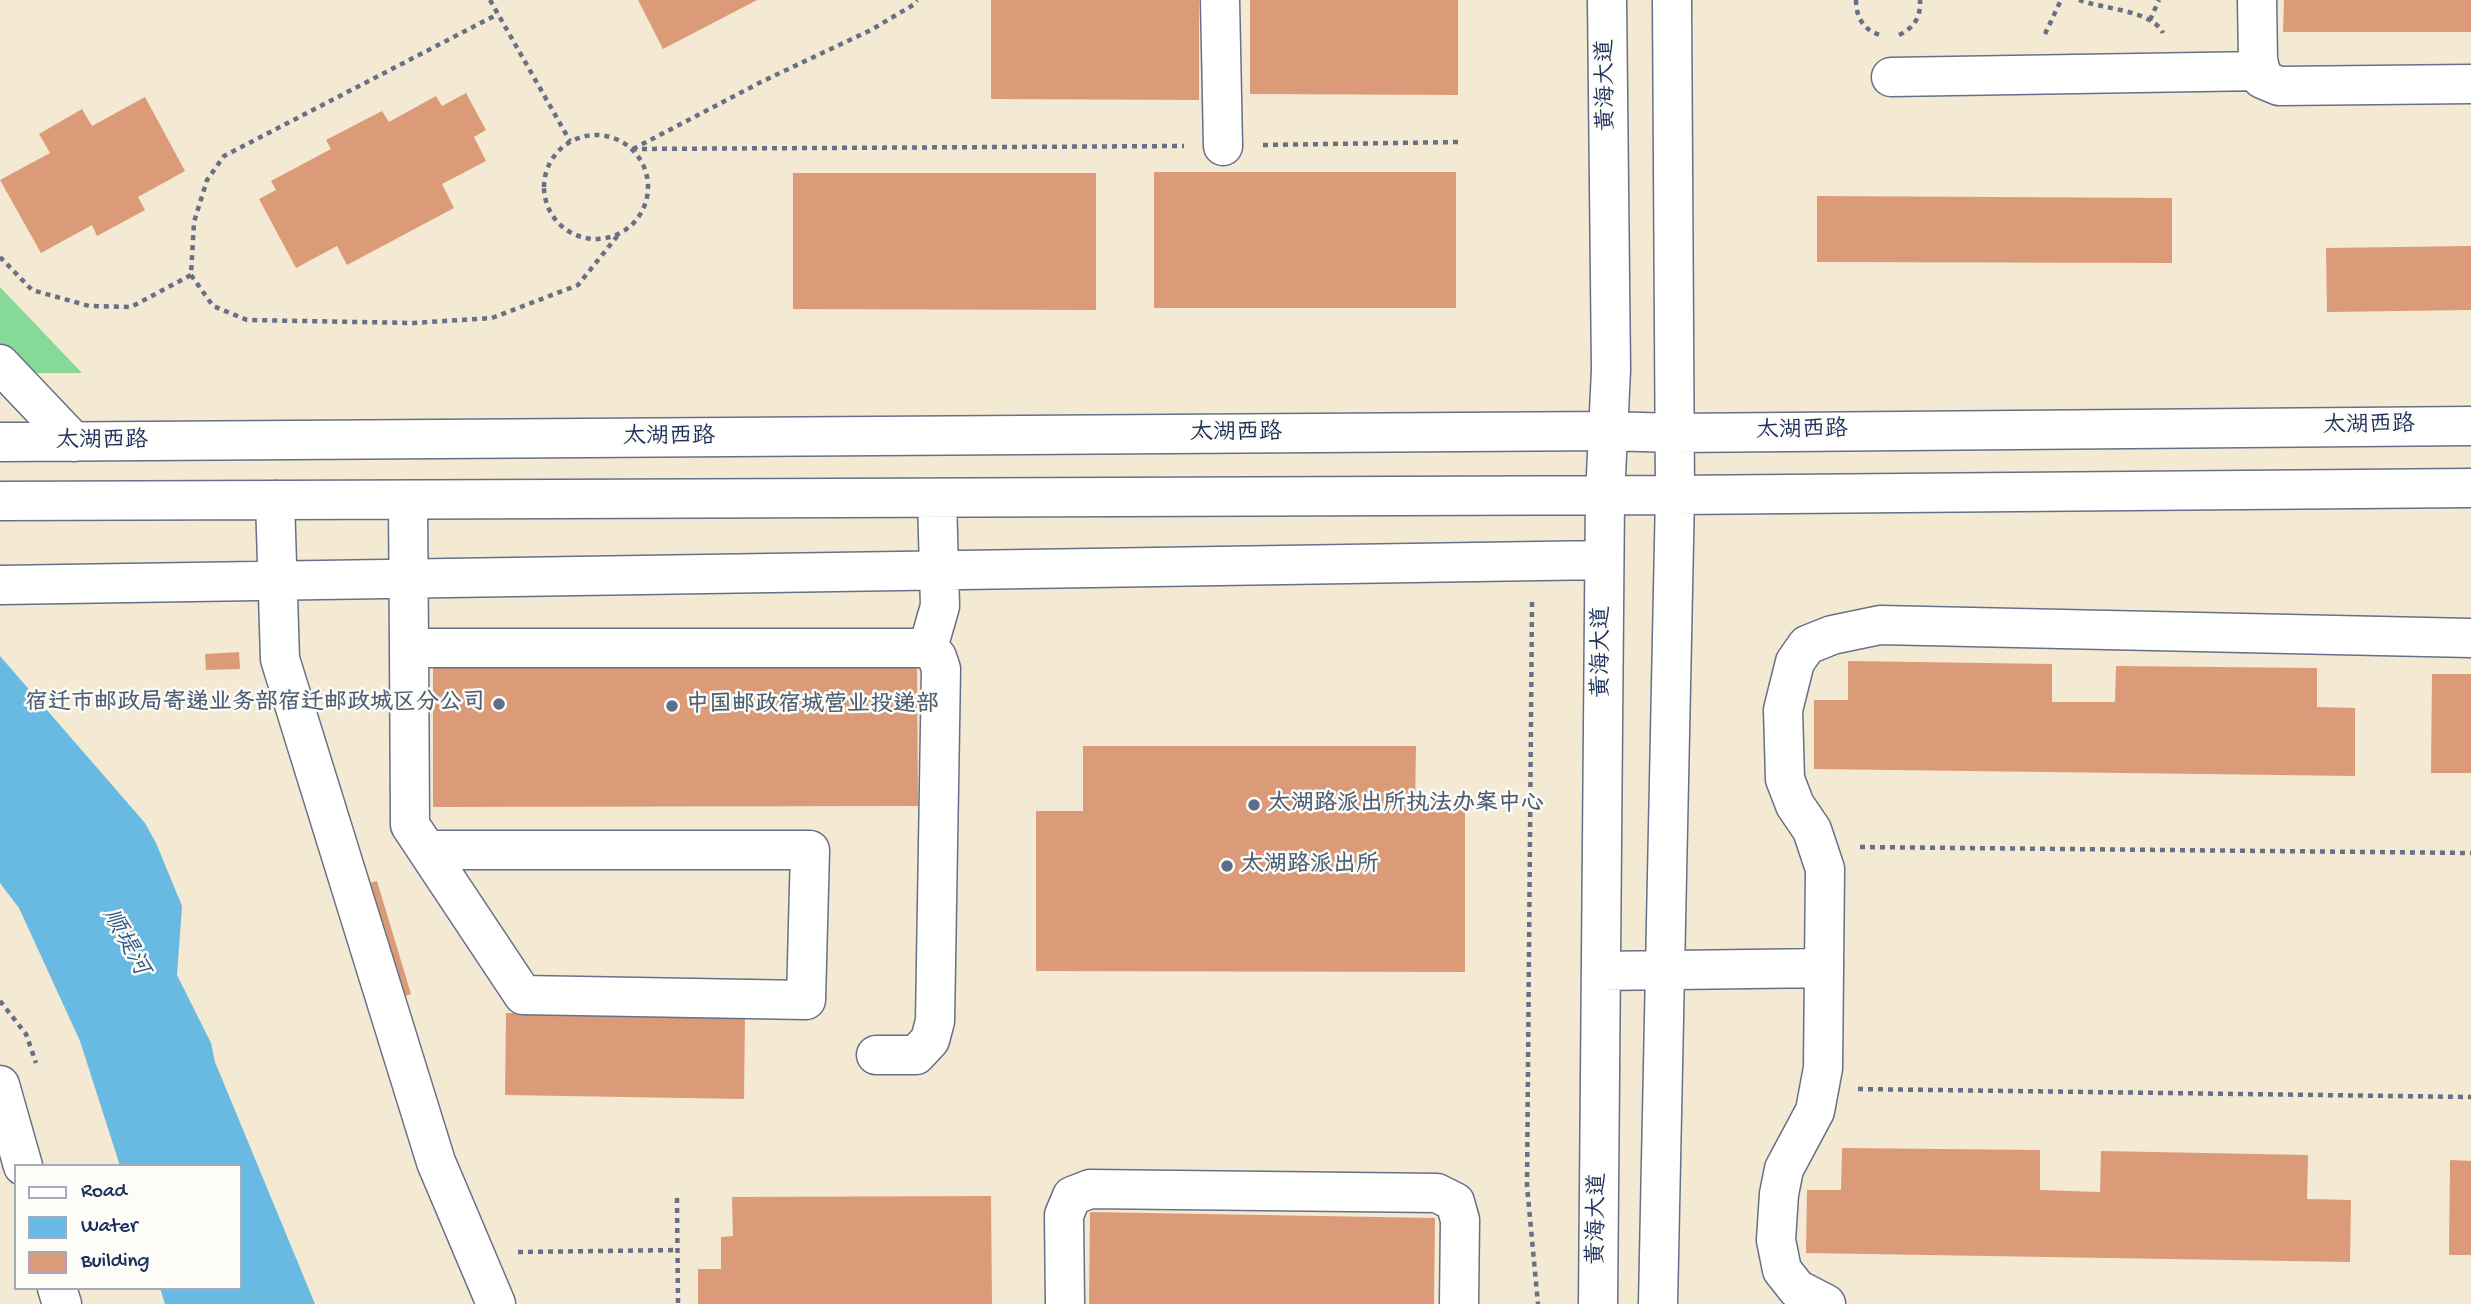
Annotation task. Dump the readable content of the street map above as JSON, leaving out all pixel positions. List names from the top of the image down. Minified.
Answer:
{"streets":{"street":["黄海大道","太湖西路"]},"crossings":[["黄海大道","太湖西路"]],"water":["顺堤河"],"places":["宿迁市邮政局寄递业务部宿迁邮政城区分公司","中国邮政宿城营业投递部","太湖路派出所执法办案中心","太湖路派出所"],"legend":["Road","Water","Building"]}
